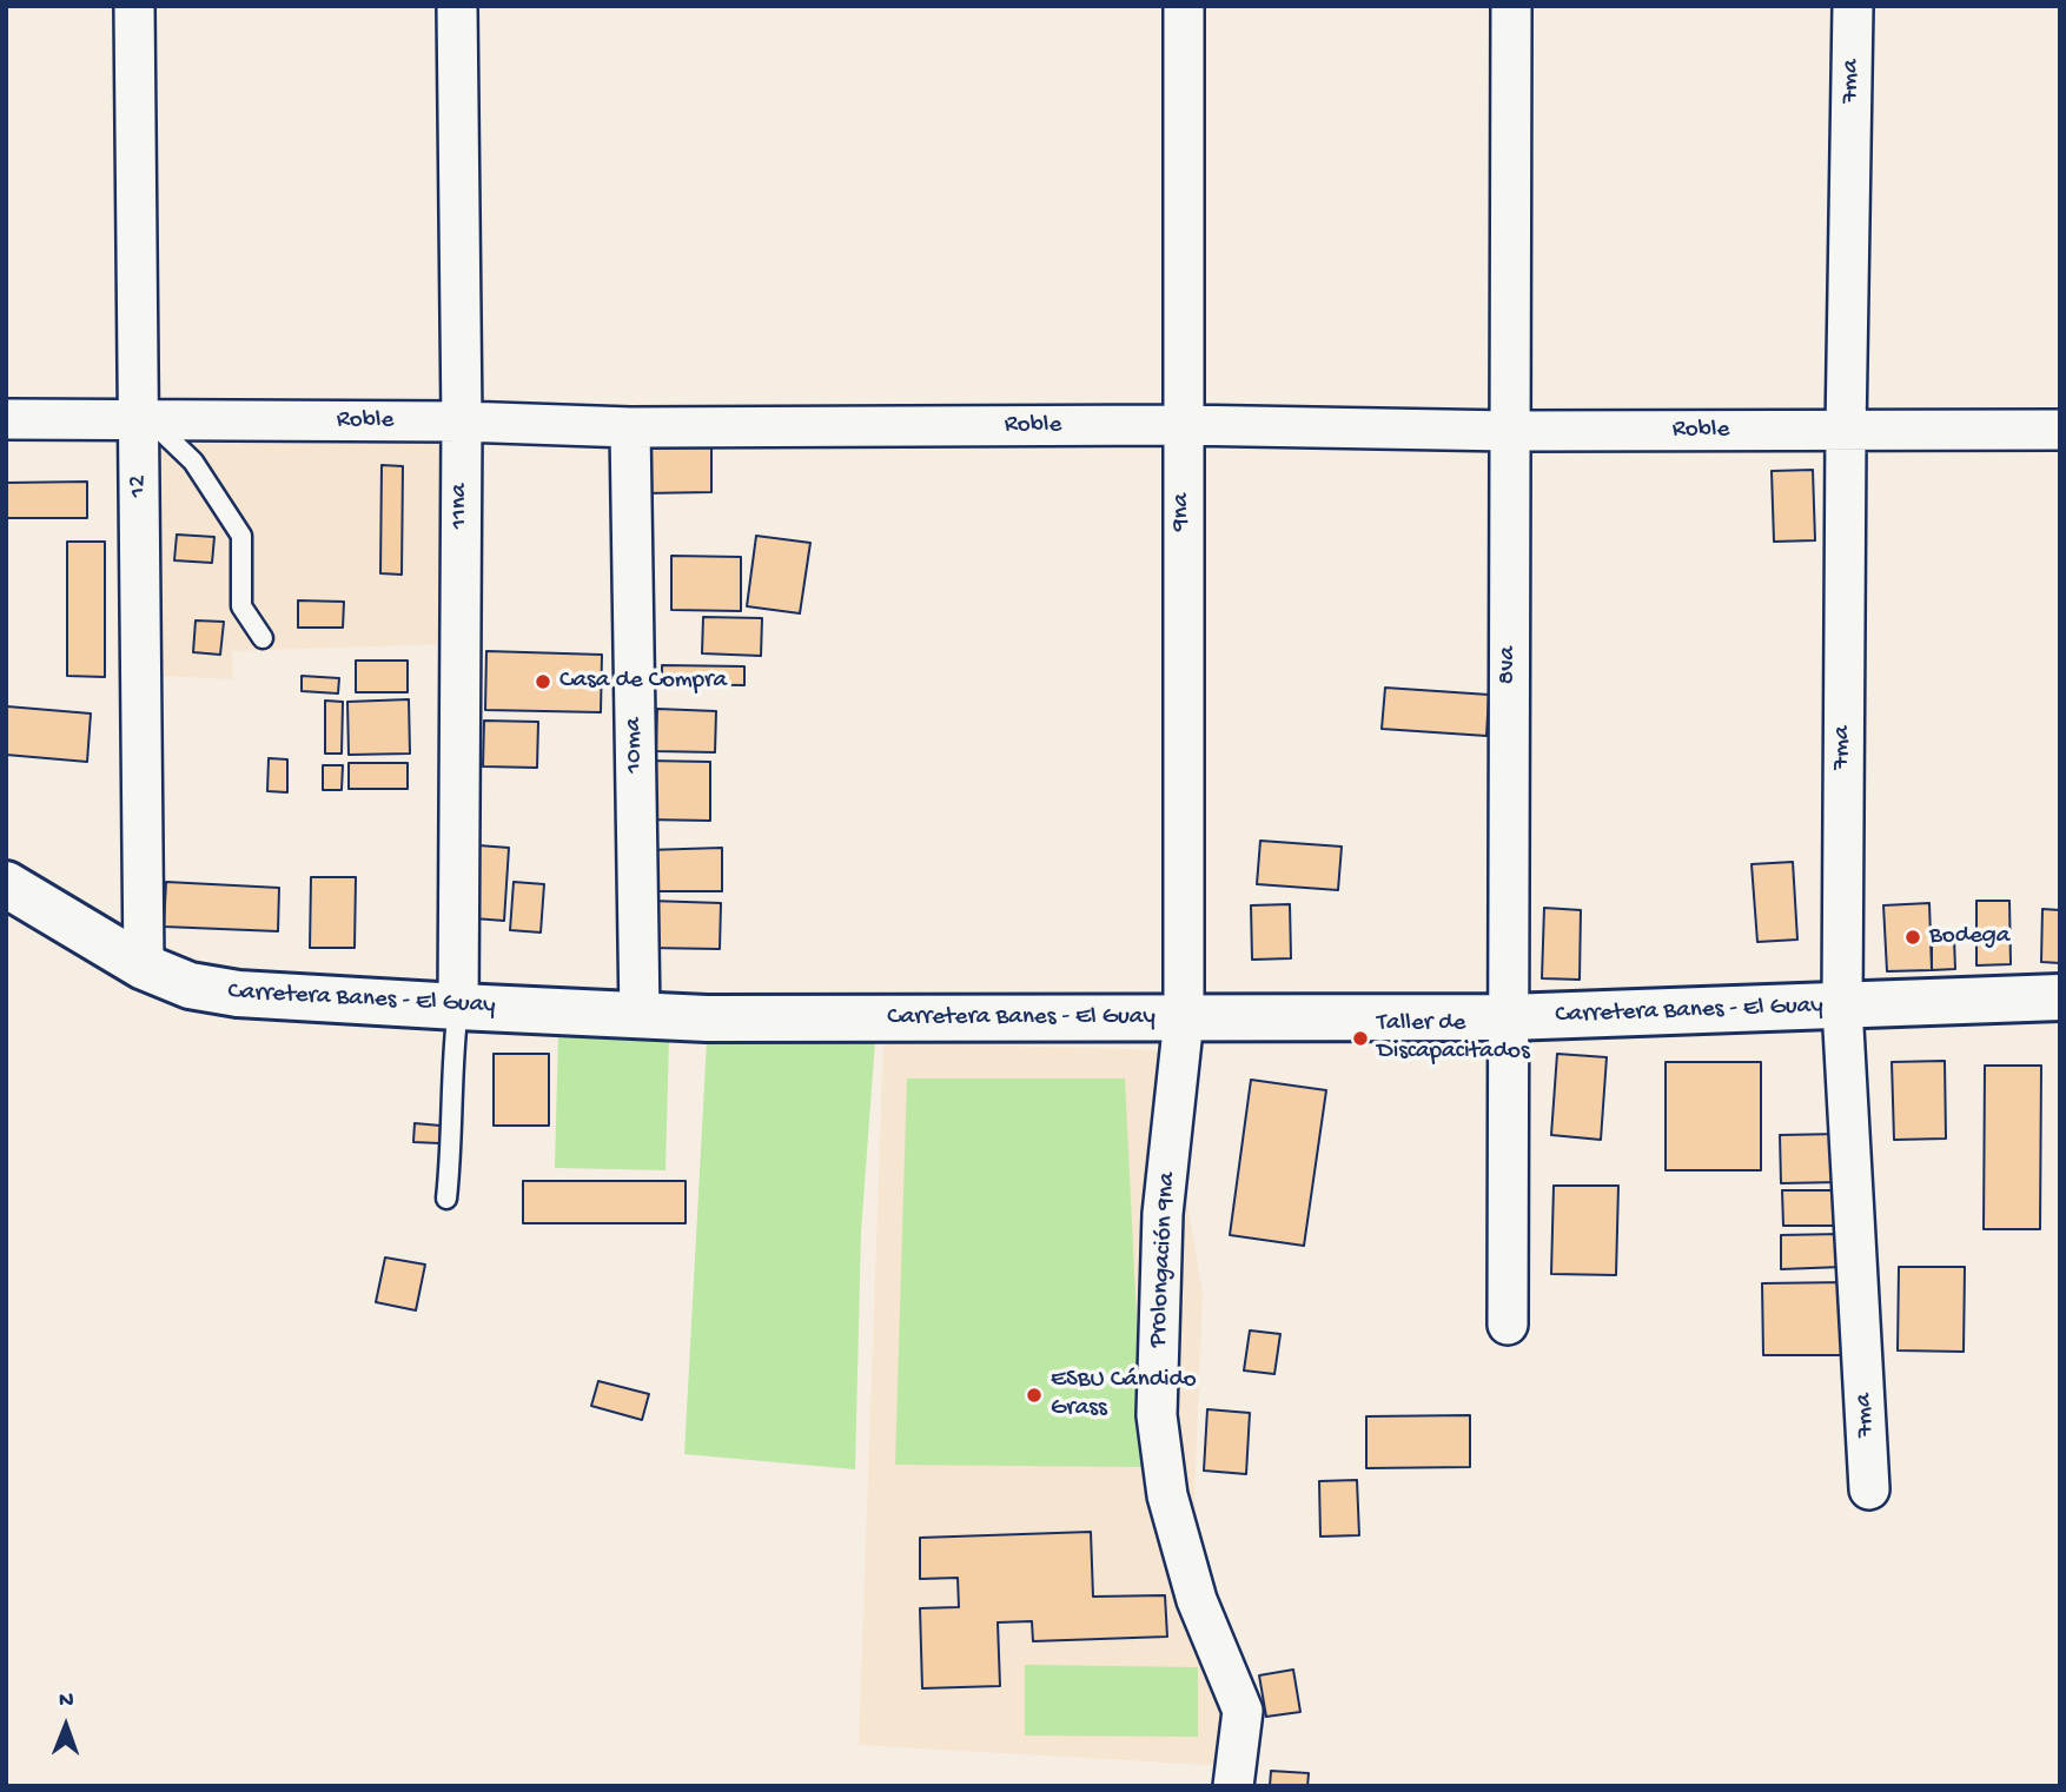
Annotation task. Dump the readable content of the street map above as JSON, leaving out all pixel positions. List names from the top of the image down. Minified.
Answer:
{"streets":{"main road":["Carretera Banes - El Guay"],"street":["7ma","Roble","12","11na","9na","8va","10ma","Prolongación 9na"]},"crossings":[["7ma","Roble"],["7ma","Carretera Banes - El Guay"],["Roble","12"],["Roble","11na"],["Roble","9na"],["Roble","8va"],["Roble","10ma"],["12","Carretera Banes - El Guay"],["11na","Carretera Banes - El Guay"],["9na","Carretera Banes - El Guay"],["9na","Prolongación 9na"],["8va","Carretera Banes - El Guay"],["10ma","Carretera Banes - El Guay"],["Carretera Banes - El Guay","Prolongación 9na"]],"places":["Casa de Compra","Bodega","Taller de Discapacitados","ESBU Cándido Grass"],"north":"top"}
